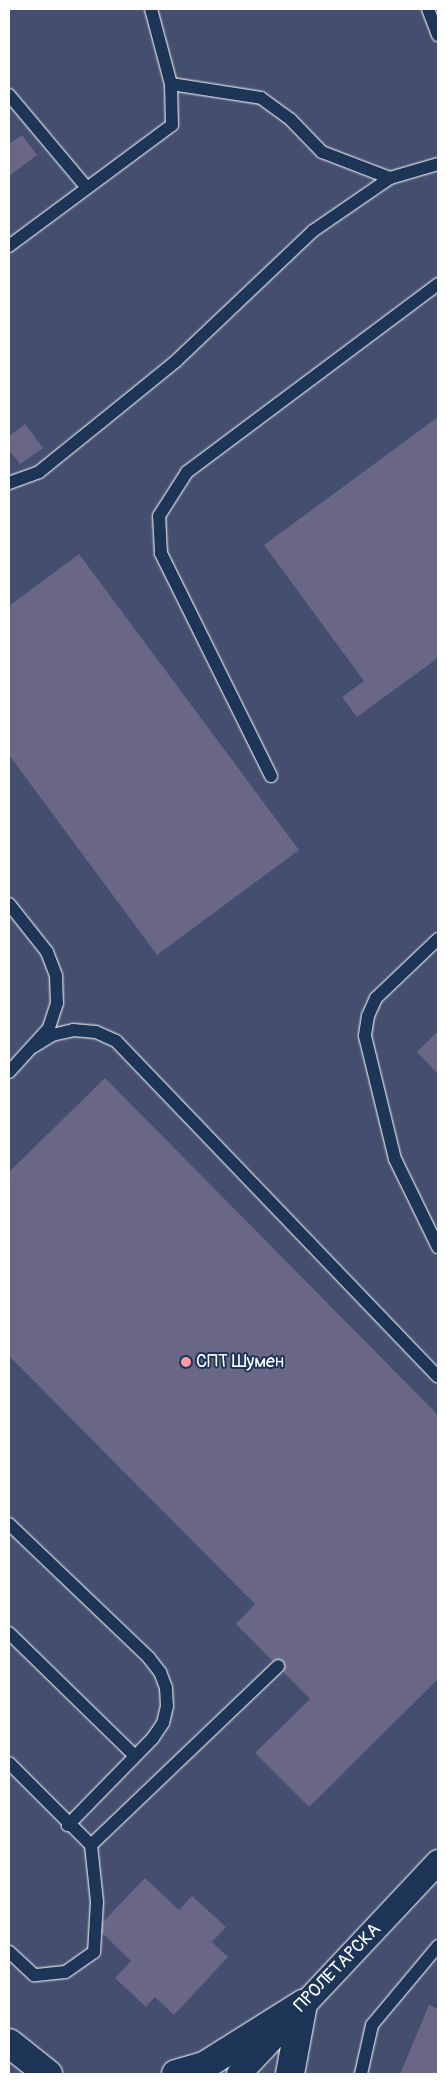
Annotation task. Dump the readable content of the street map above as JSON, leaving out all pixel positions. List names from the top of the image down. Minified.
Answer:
{"streets":{"street":["ПРОЛЕТАРСКА"]},"places":["СПТ Шумен"]}
